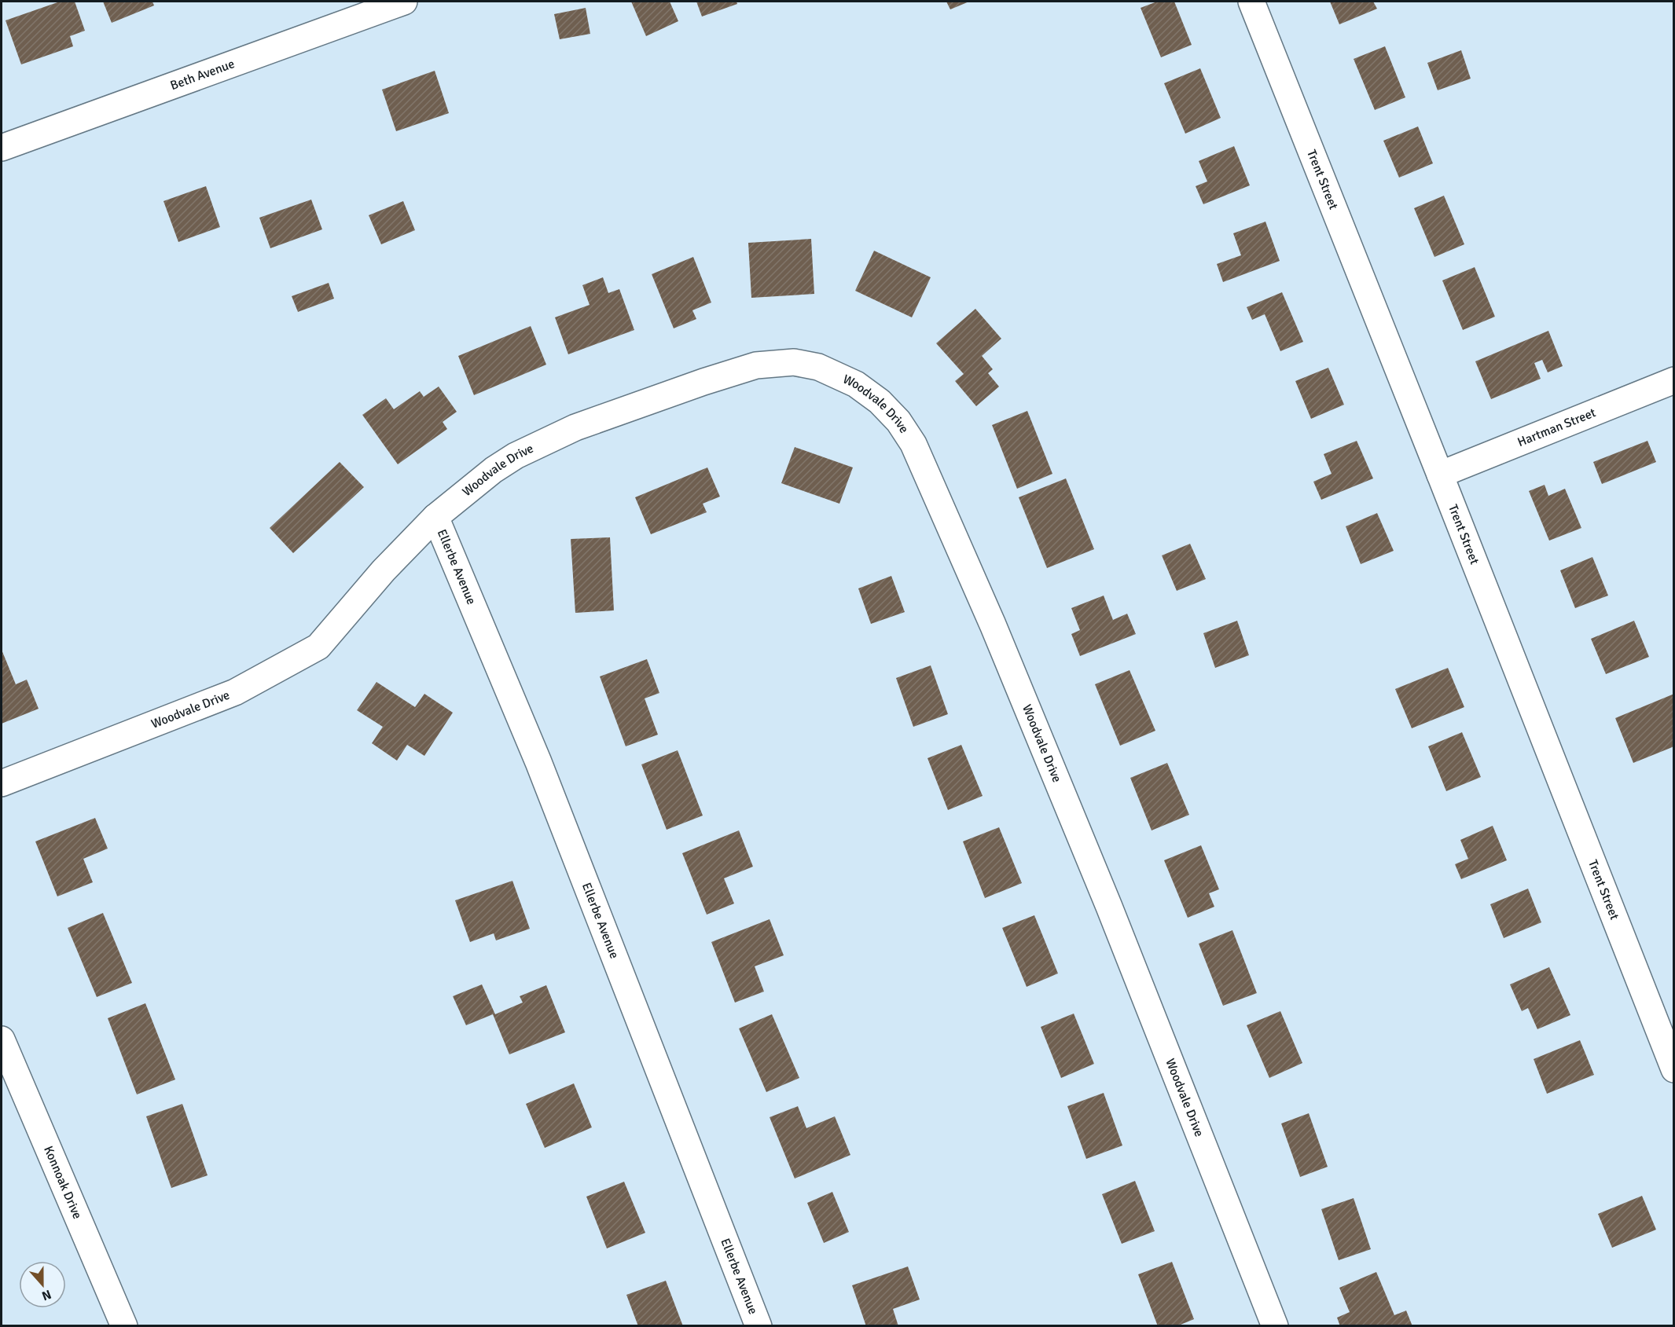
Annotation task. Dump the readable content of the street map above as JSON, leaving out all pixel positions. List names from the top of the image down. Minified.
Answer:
{"streets":{"street":["Beth Avenue","Trent Street","Woodvale Drive","Hartman Street","Ellerbe Avenue","Konnoak Drive"]},"crossings":[["Trent Street","Hartman Street"],["Woodvale Drive","Ellerbe Avenue"]],"north":"bottom"}
